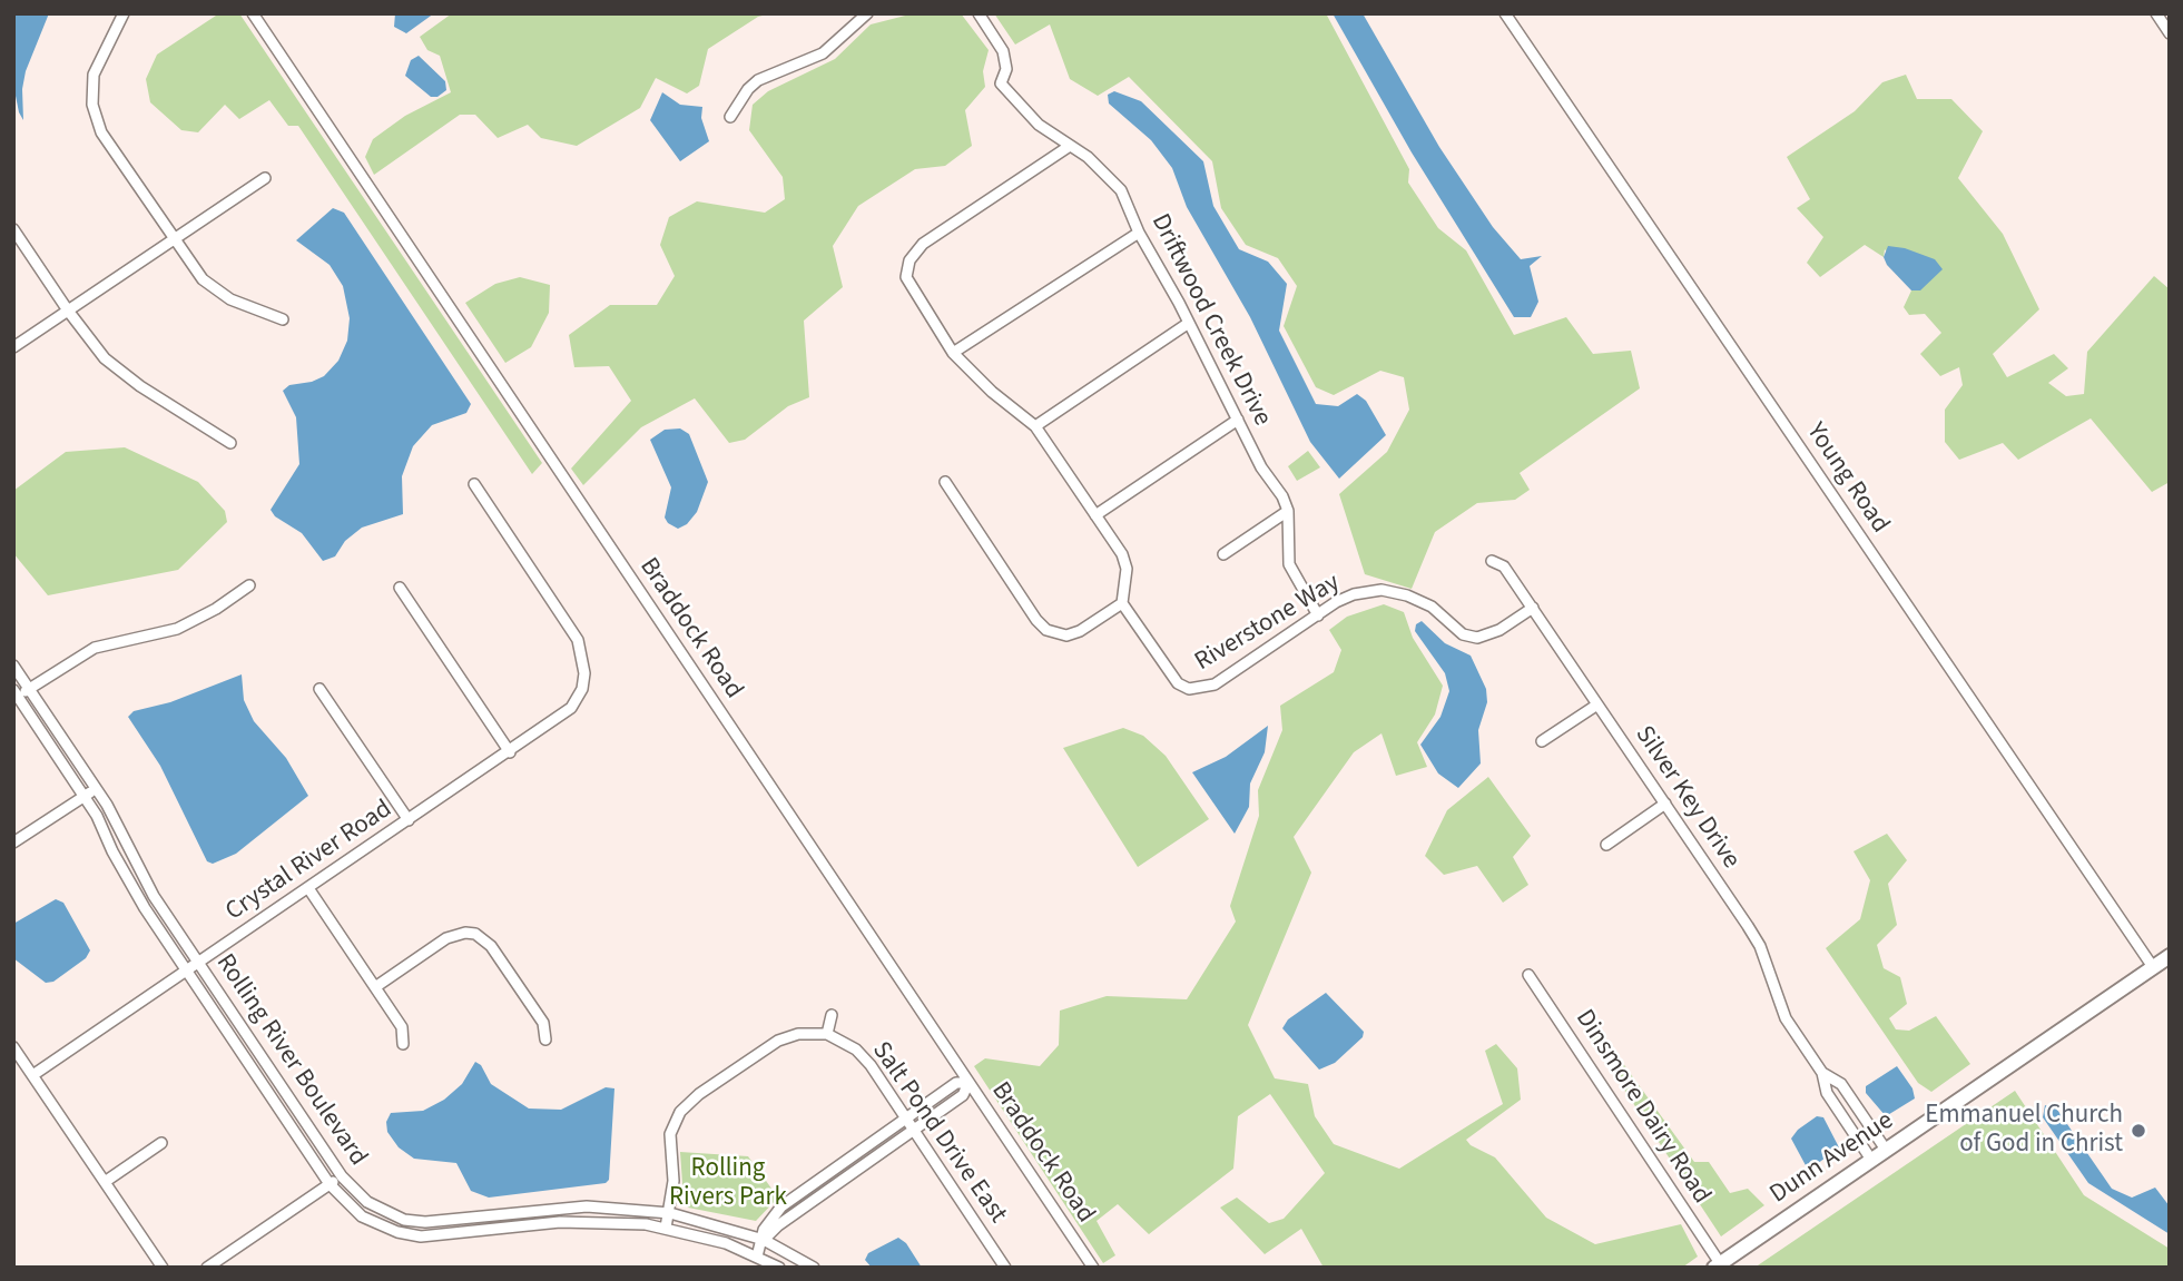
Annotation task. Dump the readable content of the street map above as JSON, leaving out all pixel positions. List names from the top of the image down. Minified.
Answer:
{"streets":{"main road":["Dunn Avenue"],"street":["Driftwood Creek Drive","Young Road","Riverstone Way","Braddock Road","Silver Key Drive","Crystal River Road","Rolling River Boulevard","Dinsmore Dairy Road","Salt Pond Drive East"]},"crossings":[["Driftwood Creek Drive","Riverstone Way"],["Young Road","Dunn Avenue"],["Riverstone Way","Silver Key Drive"],["Silver Key Drive","Dunn Avenue"],["Crystal River Road","Rolling River Boulevard"],["Dinsmore Dairy Road","Dunn Avenue"]],"parks":["Rolling Rivers Park"],"places":["Emmanuel Church of God in Christ"]}
